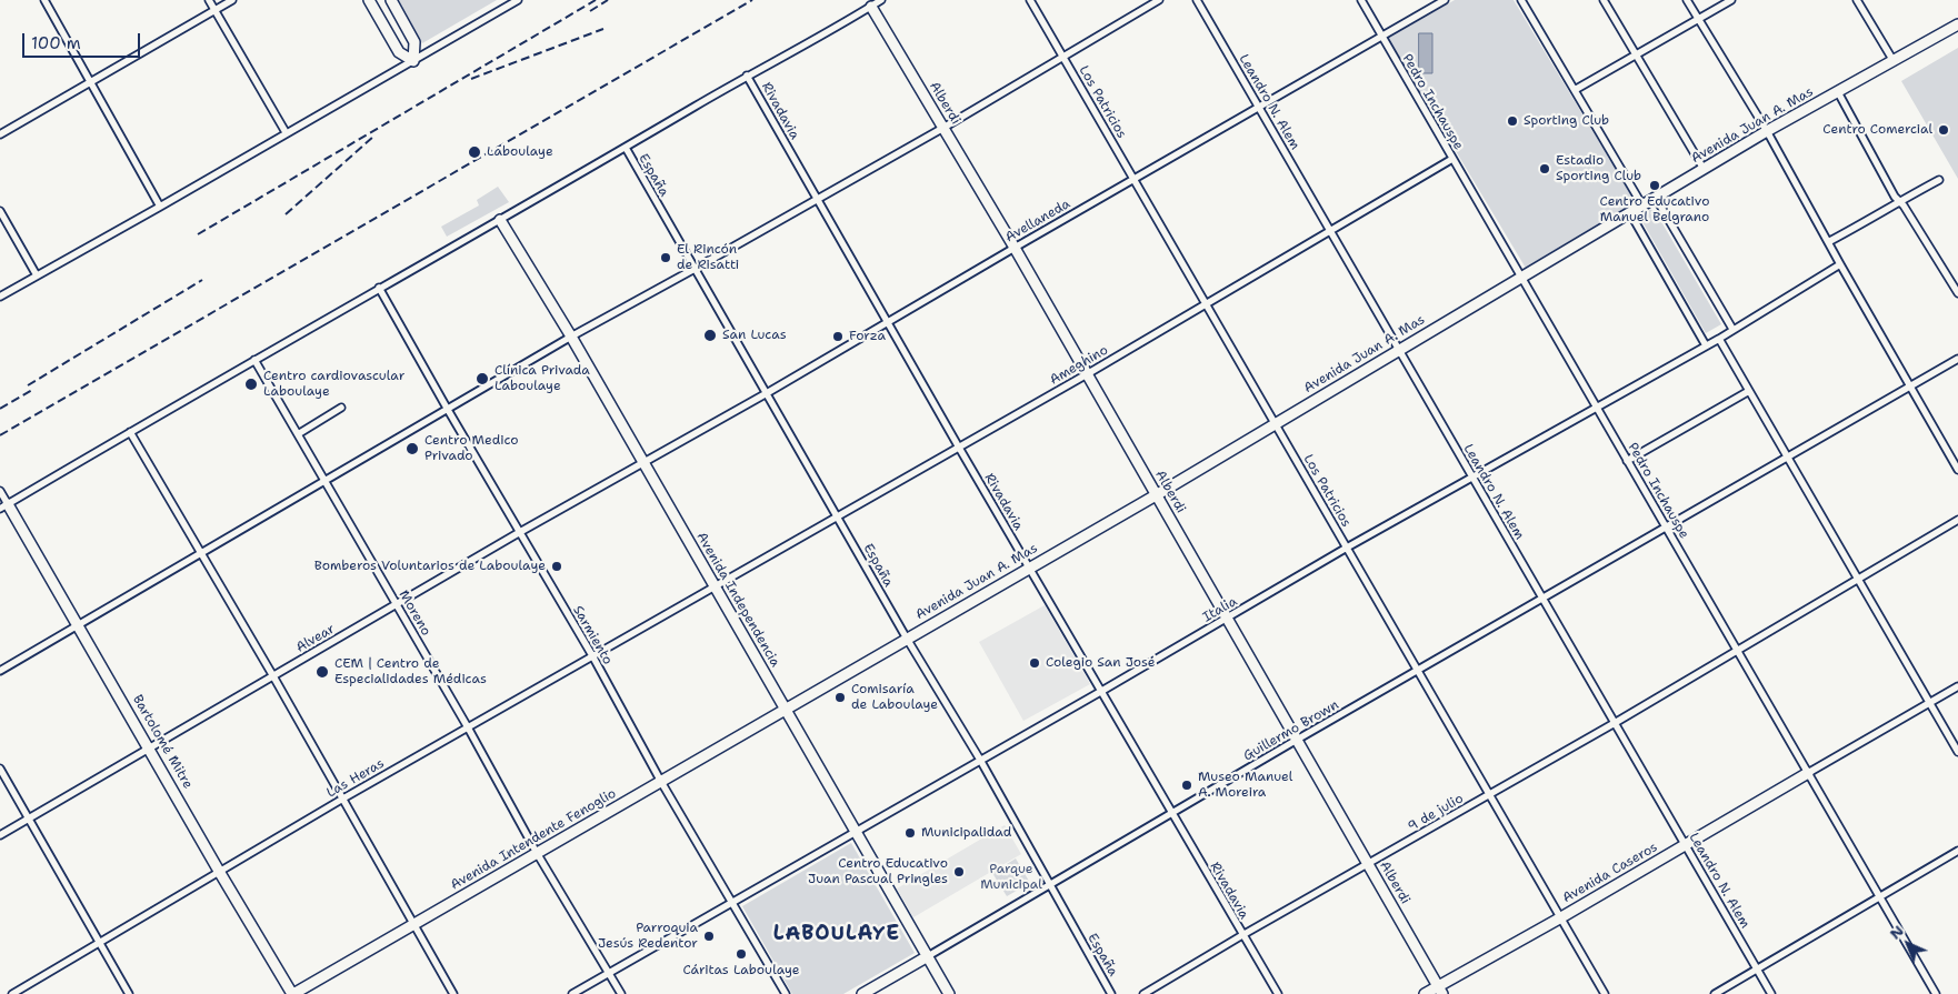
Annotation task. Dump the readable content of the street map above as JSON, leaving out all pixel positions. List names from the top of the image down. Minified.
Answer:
{"streets":{"main road":["Alberdi","Avenida Juan A. Mas","Avenida Independencia","Bartolomé Mitre","Avenida Intendente Fenoglio","Avenida Caseros"],"street":["Los Patricios","Leandro N. Alem","Pedro Inchauspe","Rivadavia","España","Avellaneda","Ameghino","Italia","Moreno","Sarmiento","Alvear","Guillermo Brown","Las Heras","9 de julio"]},"crossings":[["Los Patricios","Avenida Juan A. Mas"],["Los Patricios","Avellaneda"],["Los Patricios","Ameghino"],["Los Patricios","Italia"],["Los Patricios","Guillermo Brown"],["Los Patricios","9 de julio"],["Los Patricios","Avenida Caseros"],["Leandro N. Alem","Avenida Juan A. Mas"],["Leandro N. Alem","Avellaneda"],["Leandro N. Alem","Ameghino"],["Leandro N. Alem","Italia"],["Leandro N. Alem","Guillermo Brown"],["Leandro N. Alem","9 de julio"],["Leandro N. Alem","Avenida Caseros"],["Pedro Inchauspe","Avenida Juan A. Mas"],["Pedro Inchauspe","Avellaneda"],["Pedro Inchauspe","Ameghino"],["Pedro Inchauspe","Italia"],["Pedro Inchauspe","Guillermo Brown"],["Pedro Inchauspe","9 de julio"],["Pedro Inchauspe","Avenida Caseros"],["Alberdi","Avenida Juan A. Mas"],["Alberdi","Avellaneda"],["Alberdi","Ameghino"],["Alberdi","Italia"],["Alberdi","Guillermo Brown"],["Alberdi","9 de julio"],["Alberdi","Avenida Caseros"],["Rivadavia","Avenida Juan A. Mas"],["Rivadavia","Avellaneda"],["Rivadavia","Ameghino"],["Rivadavia","Italia"],["Rivadavia","Guillermo Brown"],["Rivadavia","9 de julio"],["Avenida Juan A. Mas","España"],["Avenida Juan A. Mas","Avenida Independencia"],["Avenida Juan A. Mas","Avenida Intendente Fenoglio"],["España","Avellaneda"],["España","Ameghino"],["España","Italia"],["España","Guillermo Brown"],["Avellaneda","Avenida Independencia"],["Avellaneda","Alvear"],["Ameghino","Avenida Independencia"],["Ameghino","Las Heras"],["Avenida Independencia","Italia"],["Avenida Independencia","Alvear"],["Avenida Independencia","Guillermo Brown"],["Avenida Independencia","Las Heras"],["Avenida Independencia","Avenida Intendente Fenoglio"],["Italia","Moreno"],["Italia","Sarmiento"],["Moreno","Alvear"],["Moreno","Las Heras"],["Moreno","Avenida Intendente Fenoglio"],["Sarmiento","Alvear"],["Sarmiento","Las Heras"],["Sarmiento","Avenida Intendente Fenoglio"],["Alvear","Bartolomé Mitre"],["Bartolomé Mitre","Las Heras"],["Bartolomé Mitre","Avenida Intendente Fenoglio"]],"districts":["LABOULAYE"],"parks":["Parque Municipal"],"places":["Sporting Club","Centro Comercial","Laboulaye","Estadio Sporting Club","Centro Educativo Manuel Belgrano","El Rincón de Risatti","San Lucas","Forza","Clínica Privada Laboulaye","Centro cardiovascular Laboulaye","Centro Medico Privado","Bomberos Voluntarios de Laboulaye","Colegio San José","CEM | Centro de Especialidades Médicas","Comisaría de Laboulaye","Museo Manuel A. Moreira","Municipalidad","Centro Educativo Juan Pascual Pringles","Parroquia Jesús Redentor","Cáritas Laboulaye"],"scale_bar":"100 m","north":"top left"}
